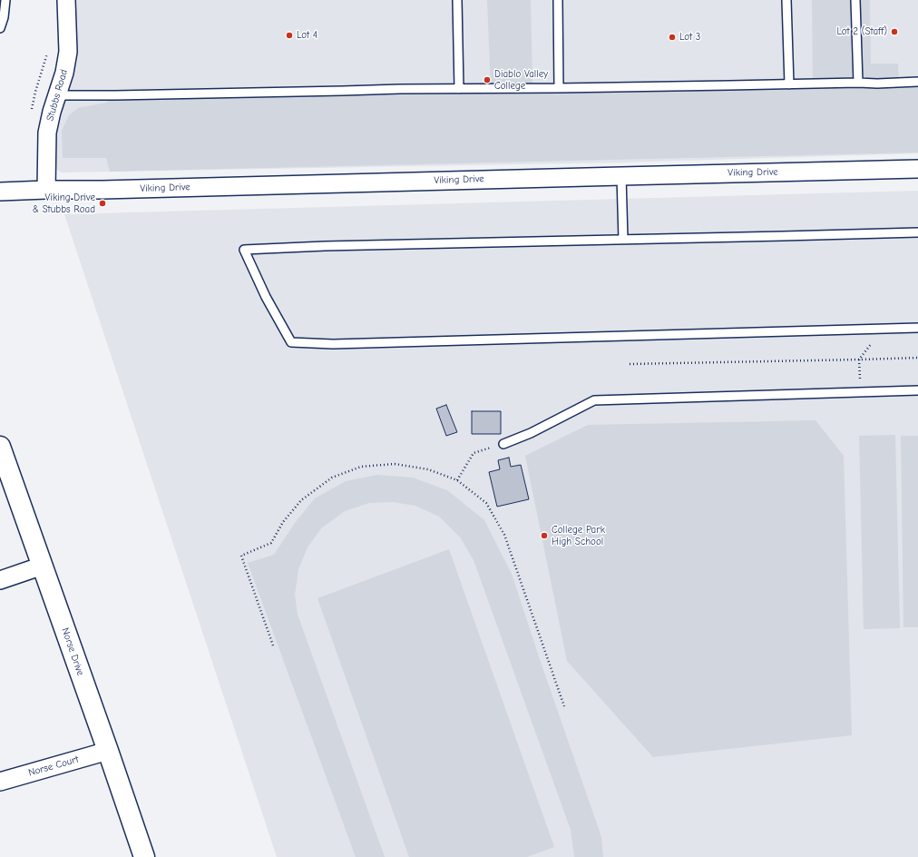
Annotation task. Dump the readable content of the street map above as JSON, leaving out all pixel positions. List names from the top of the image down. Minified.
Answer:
{"streets":{"street":["Stubbs Road","Viking Drive","Norse Drive","Norse Court"]},"crossings":[["Stubbs Road","Viking Drive"],["Norse Drive","Norse Court"]],"places":["Lot 2 (Staff)","Lot 4","Lot 3","Diablo Valley College","Viking Drive & Stubbs Road","College Park High School"]}
